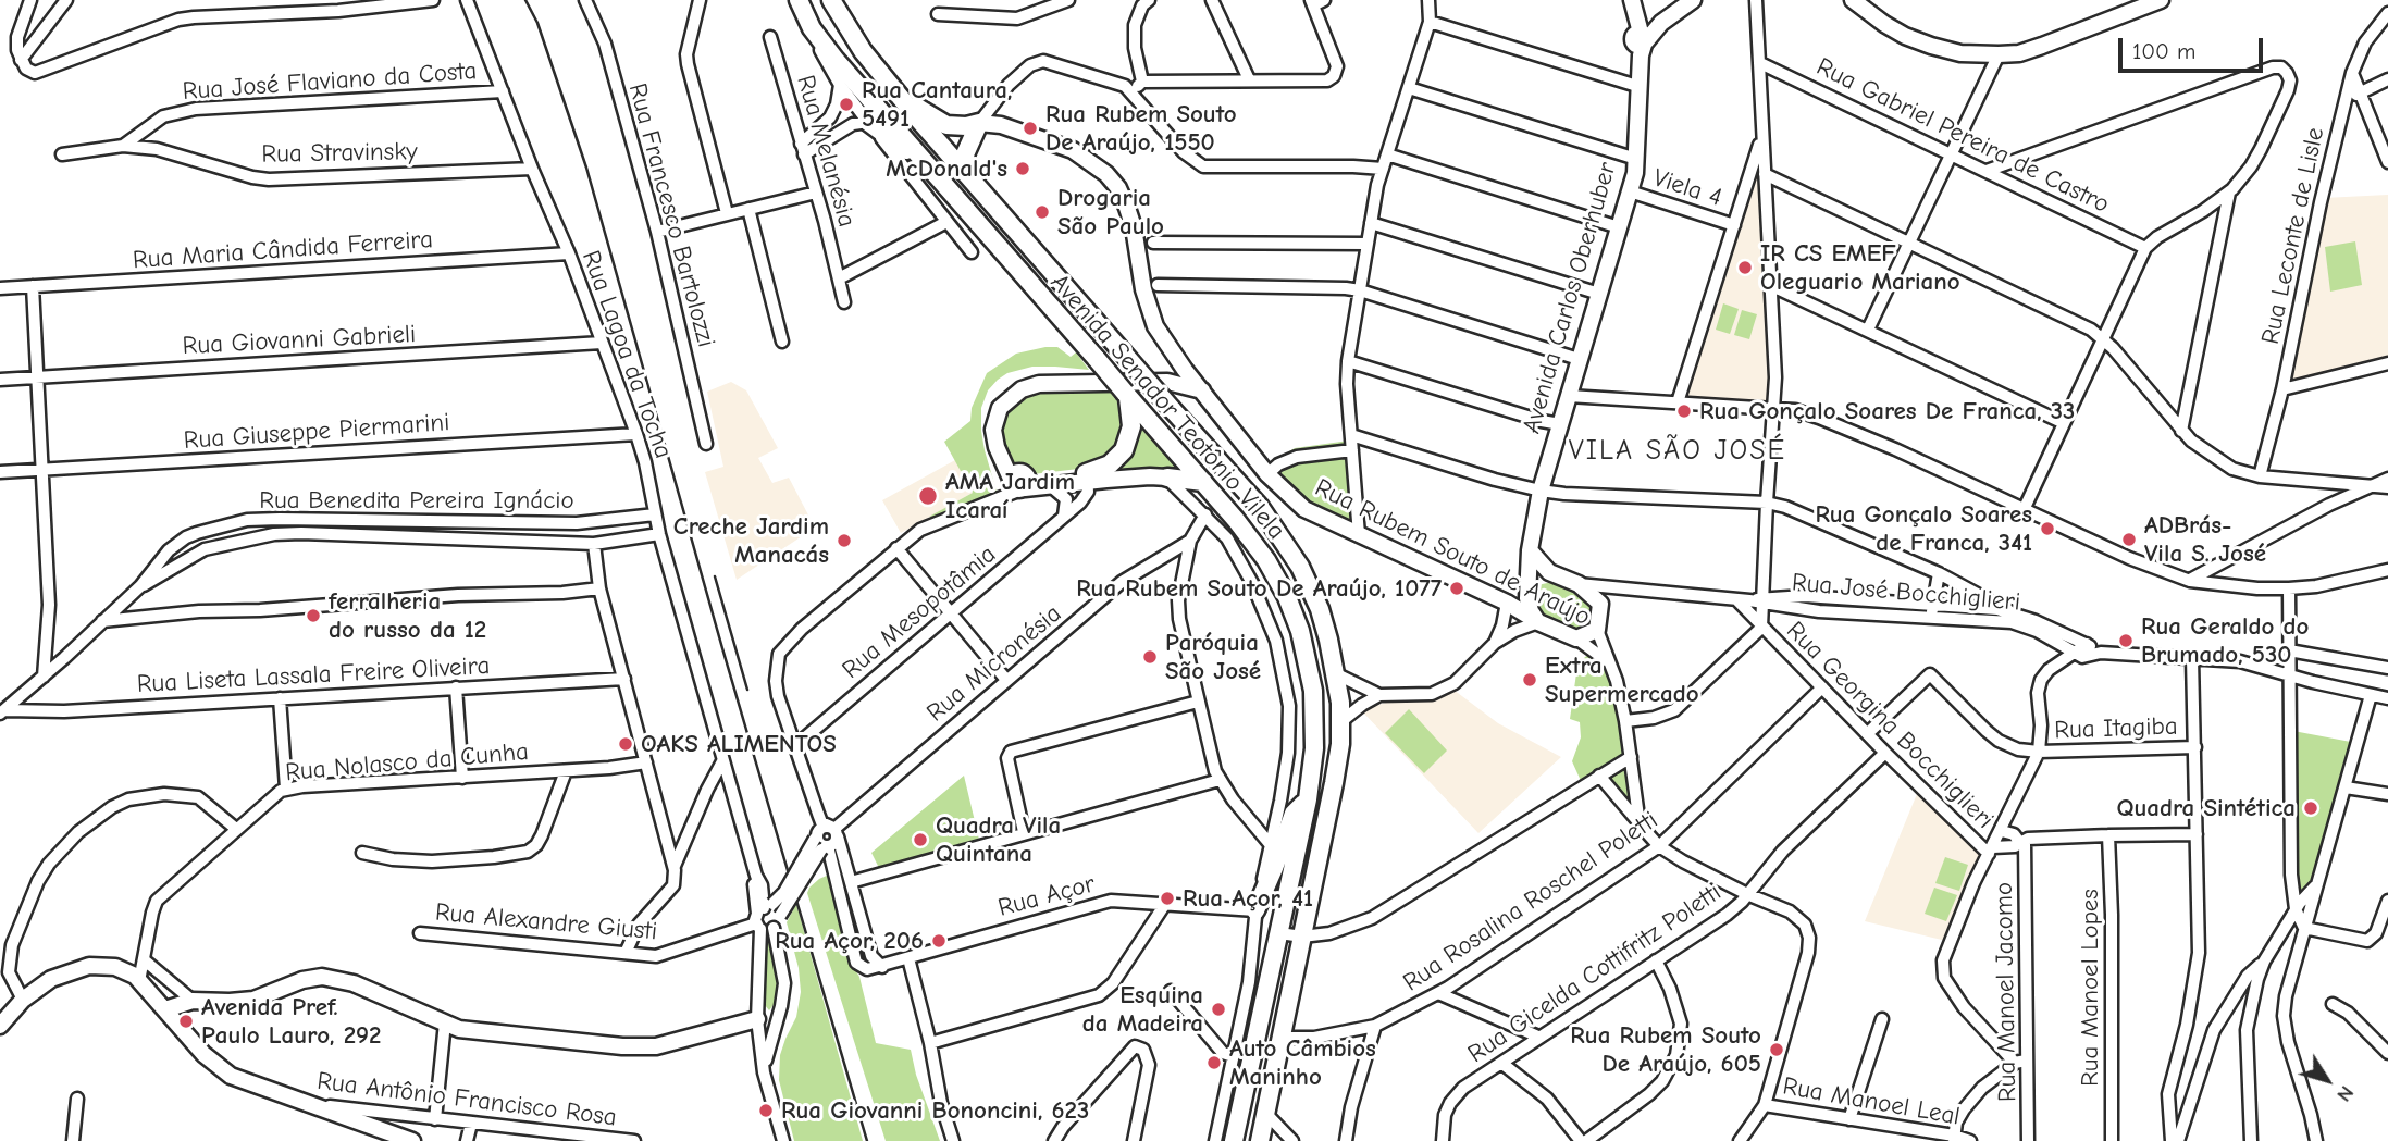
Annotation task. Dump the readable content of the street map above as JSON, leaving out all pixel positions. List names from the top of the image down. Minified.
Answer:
{"streets":{"main road":["Avenida Senador Teotônio Vilela"],"street":["Rua José Flaviano da Costa","Rua Gabriel Pereira de Castro","Rua Melanésia","Rua Stravinsky","Viela 4","Rua Francesco Bartolozzi","Rua Leconte de Lisle","Rua Maria Cândida Ferreira","Avenida Carlos Oberhuber","Rua Giovanni Gabrieli","Rua Lagoa da Tocha","Rua Giuseppe Piermarini","Rua Benedita Pereira Ignácio","Rua Rubem Souto de Araújo","Rua José Bocchiglieri","Rua Mesopotâmia","Rua Micronésia","Rua Liseta Lassala Freire Oliveira","Rua Georgina Bocchiglieri","Rua Itagiba","Rua Nolasco da Cunha","Rua Açor","Rua Rosalina Roschel Poletti","Rua Alexandre Giusti","Rua Gicelda Cottifritz Poletti","Rua Manoel Lopes","Rua Manoel Jacomo","Rua Antônio Francisco Rosa","Rua Manoel Leal"]},"crossings":[["Rua José Flaviano da Costa","Rua Stravinsky"],["Rua José Flaviano da Costa","Rua Lagoa da Tocha"],["Rua Stravinsky","Rua Lagoa da Tocha"],["Viela 4","Avenida Carlos Oberhuber"],["Rua Maria Cândida Ferreira","Rua Lagoa da Tocha"],["Avenida Carlos Oberhuber","Rua Rubem Souto de Araújo"],["Rua Giovanni Gabrieli","Rua Lagoa da Tocha"],["Rua Lagoa da Tocha","Rua Giuseppe Piermarini"],["Rua Lagoa da Tocha","Rua Benedita Pereira Ignácio"],["Rua Lagoa da Tocha","Rua Alexandre Giusti"],["Avenida Senador Teotônio Vilela","Rua Açor"],["Avenida Senador Teotônio Vilela","Rua Rosalina Roschel Poletti"],["Rua Rubem Souto de Araújo","Rua José Bocchiglieri"],["Rua Rubem Souto de Araújo","Rua Georgina Bocchiglieri"],["Rua Georgina Bocchiglieri","Rua Itagiba"],["Rua Georgina Bocchiglieri","Rua Rosalina Roschel Poletti"],["Rua Georgina Bocchiglieri","Rua Gicelda Cottifritz Poletti"]],"districts":["VILA SÃO JOSÉ"],"places":["Rua Cantaura, 5491","Rua Rubem Souto De Araújo, 1550","McDonald's","Drogaria São Paulo","IR CS EMEF Oleguario Mariano","Rua Gonçalo Soares De Franca, 33","AMA Jardim Icaraí","Rua Gonçalo Soares de Franca, 341","ADBrás- Vila S. José","Creche Jardim Manacás","Rua Rubem Souto De Araújo, 1077","ferralheria do russo da 12","Rua Geraldo do Brumado, 530","Paróquia São José","Extra Supermercado","OAKS ALIMENTOS","Quadra Sintética","Quadra Vila Quintana","Rua Açor, 41","Rua Açor, 206","Esquina da Madeira","Avenida Pref. Paulo Lauro, 292","Rua Rubem Souto De Araújo, 605","Auto Câmbios Maninho","Rua Giovanni Bononcini, 623"],"scale_bar":"100 m","north":"bottom right"}
